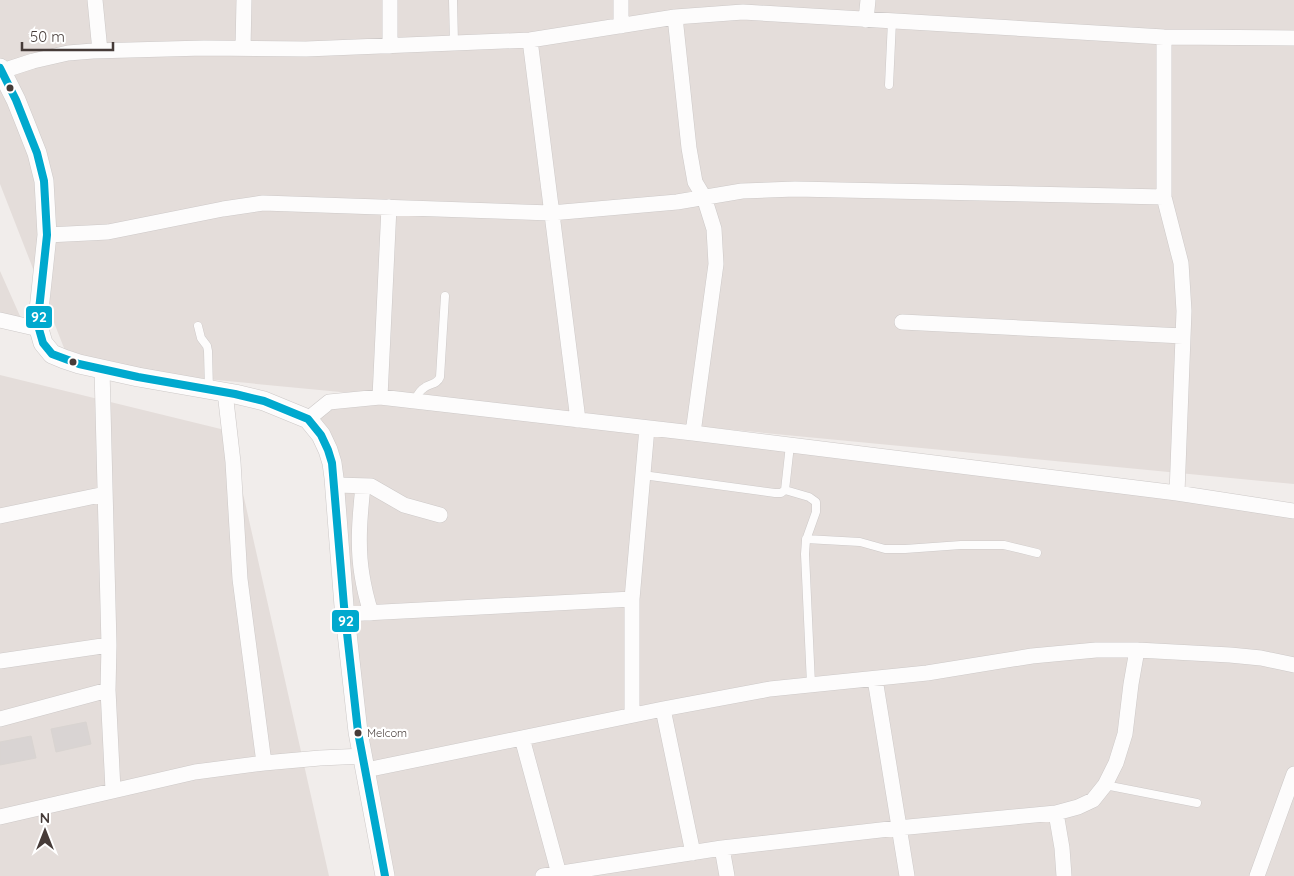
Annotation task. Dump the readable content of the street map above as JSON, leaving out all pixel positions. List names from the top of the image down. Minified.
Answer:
{"places":["Melcom"],"lines":["transit line 92"],"scale_bar":"50 m","north":"top"}
